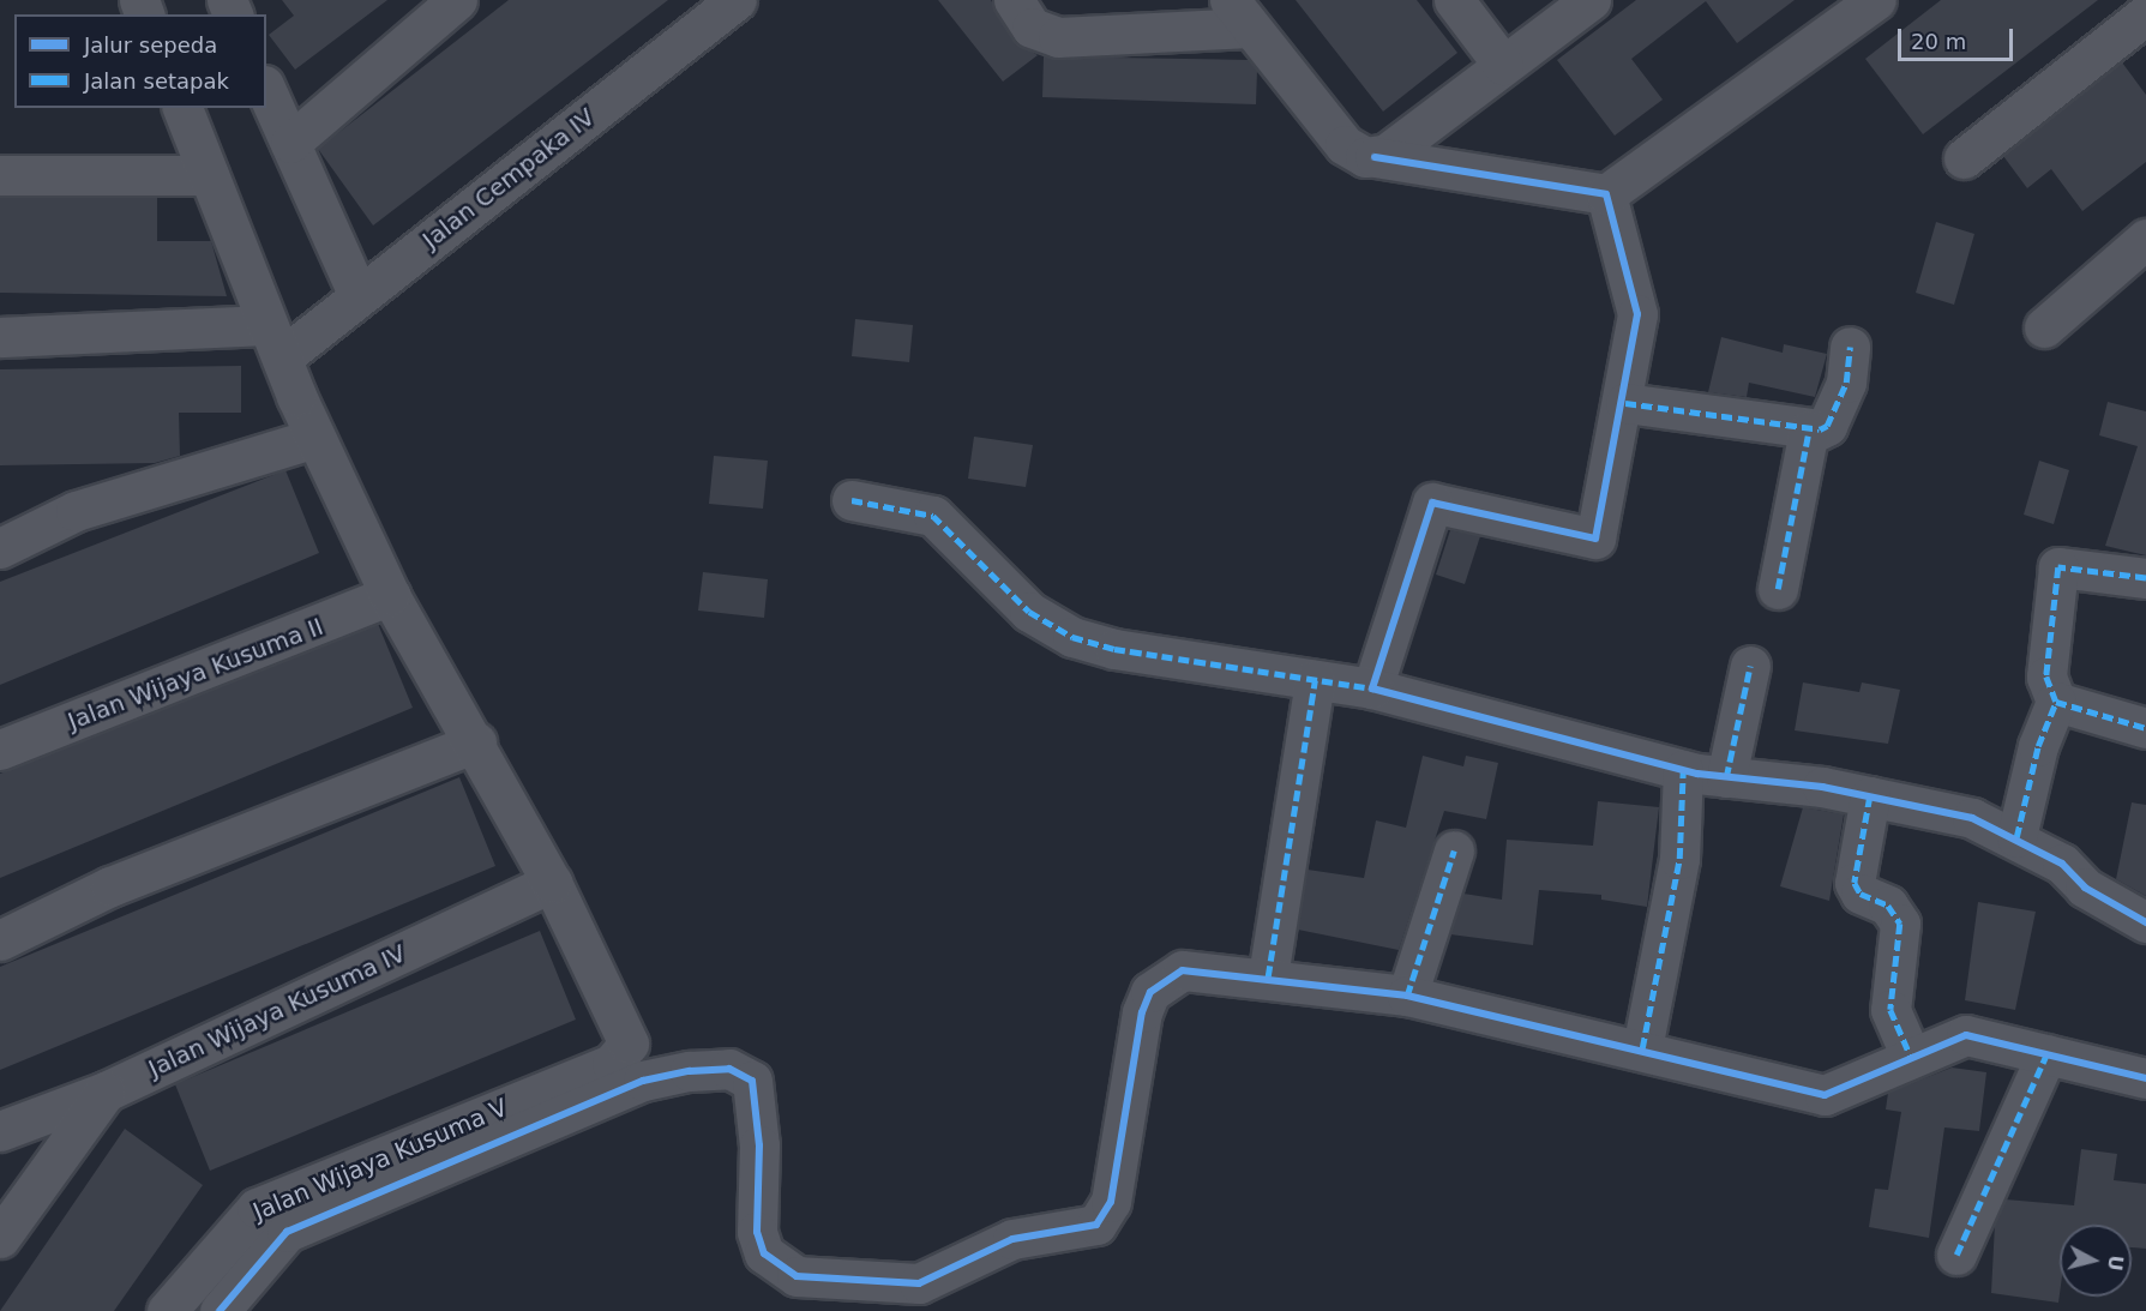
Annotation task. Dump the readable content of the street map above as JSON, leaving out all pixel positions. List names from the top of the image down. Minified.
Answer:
{"streets":{"street":["Jalan Cempaka IV","Jalan Wijaya Kusuma II","Jalan Wijaya Kusuma IV","Jalan Wijaya Kusuma V"]},"crossings":[["Jalan Wijaya Kusuma IV","Jalan Wijaya Kusuma V"]],"legend":["Jalur sepeda","Jalan setapak"],"scale_bar":"20 m","north":"right"}
